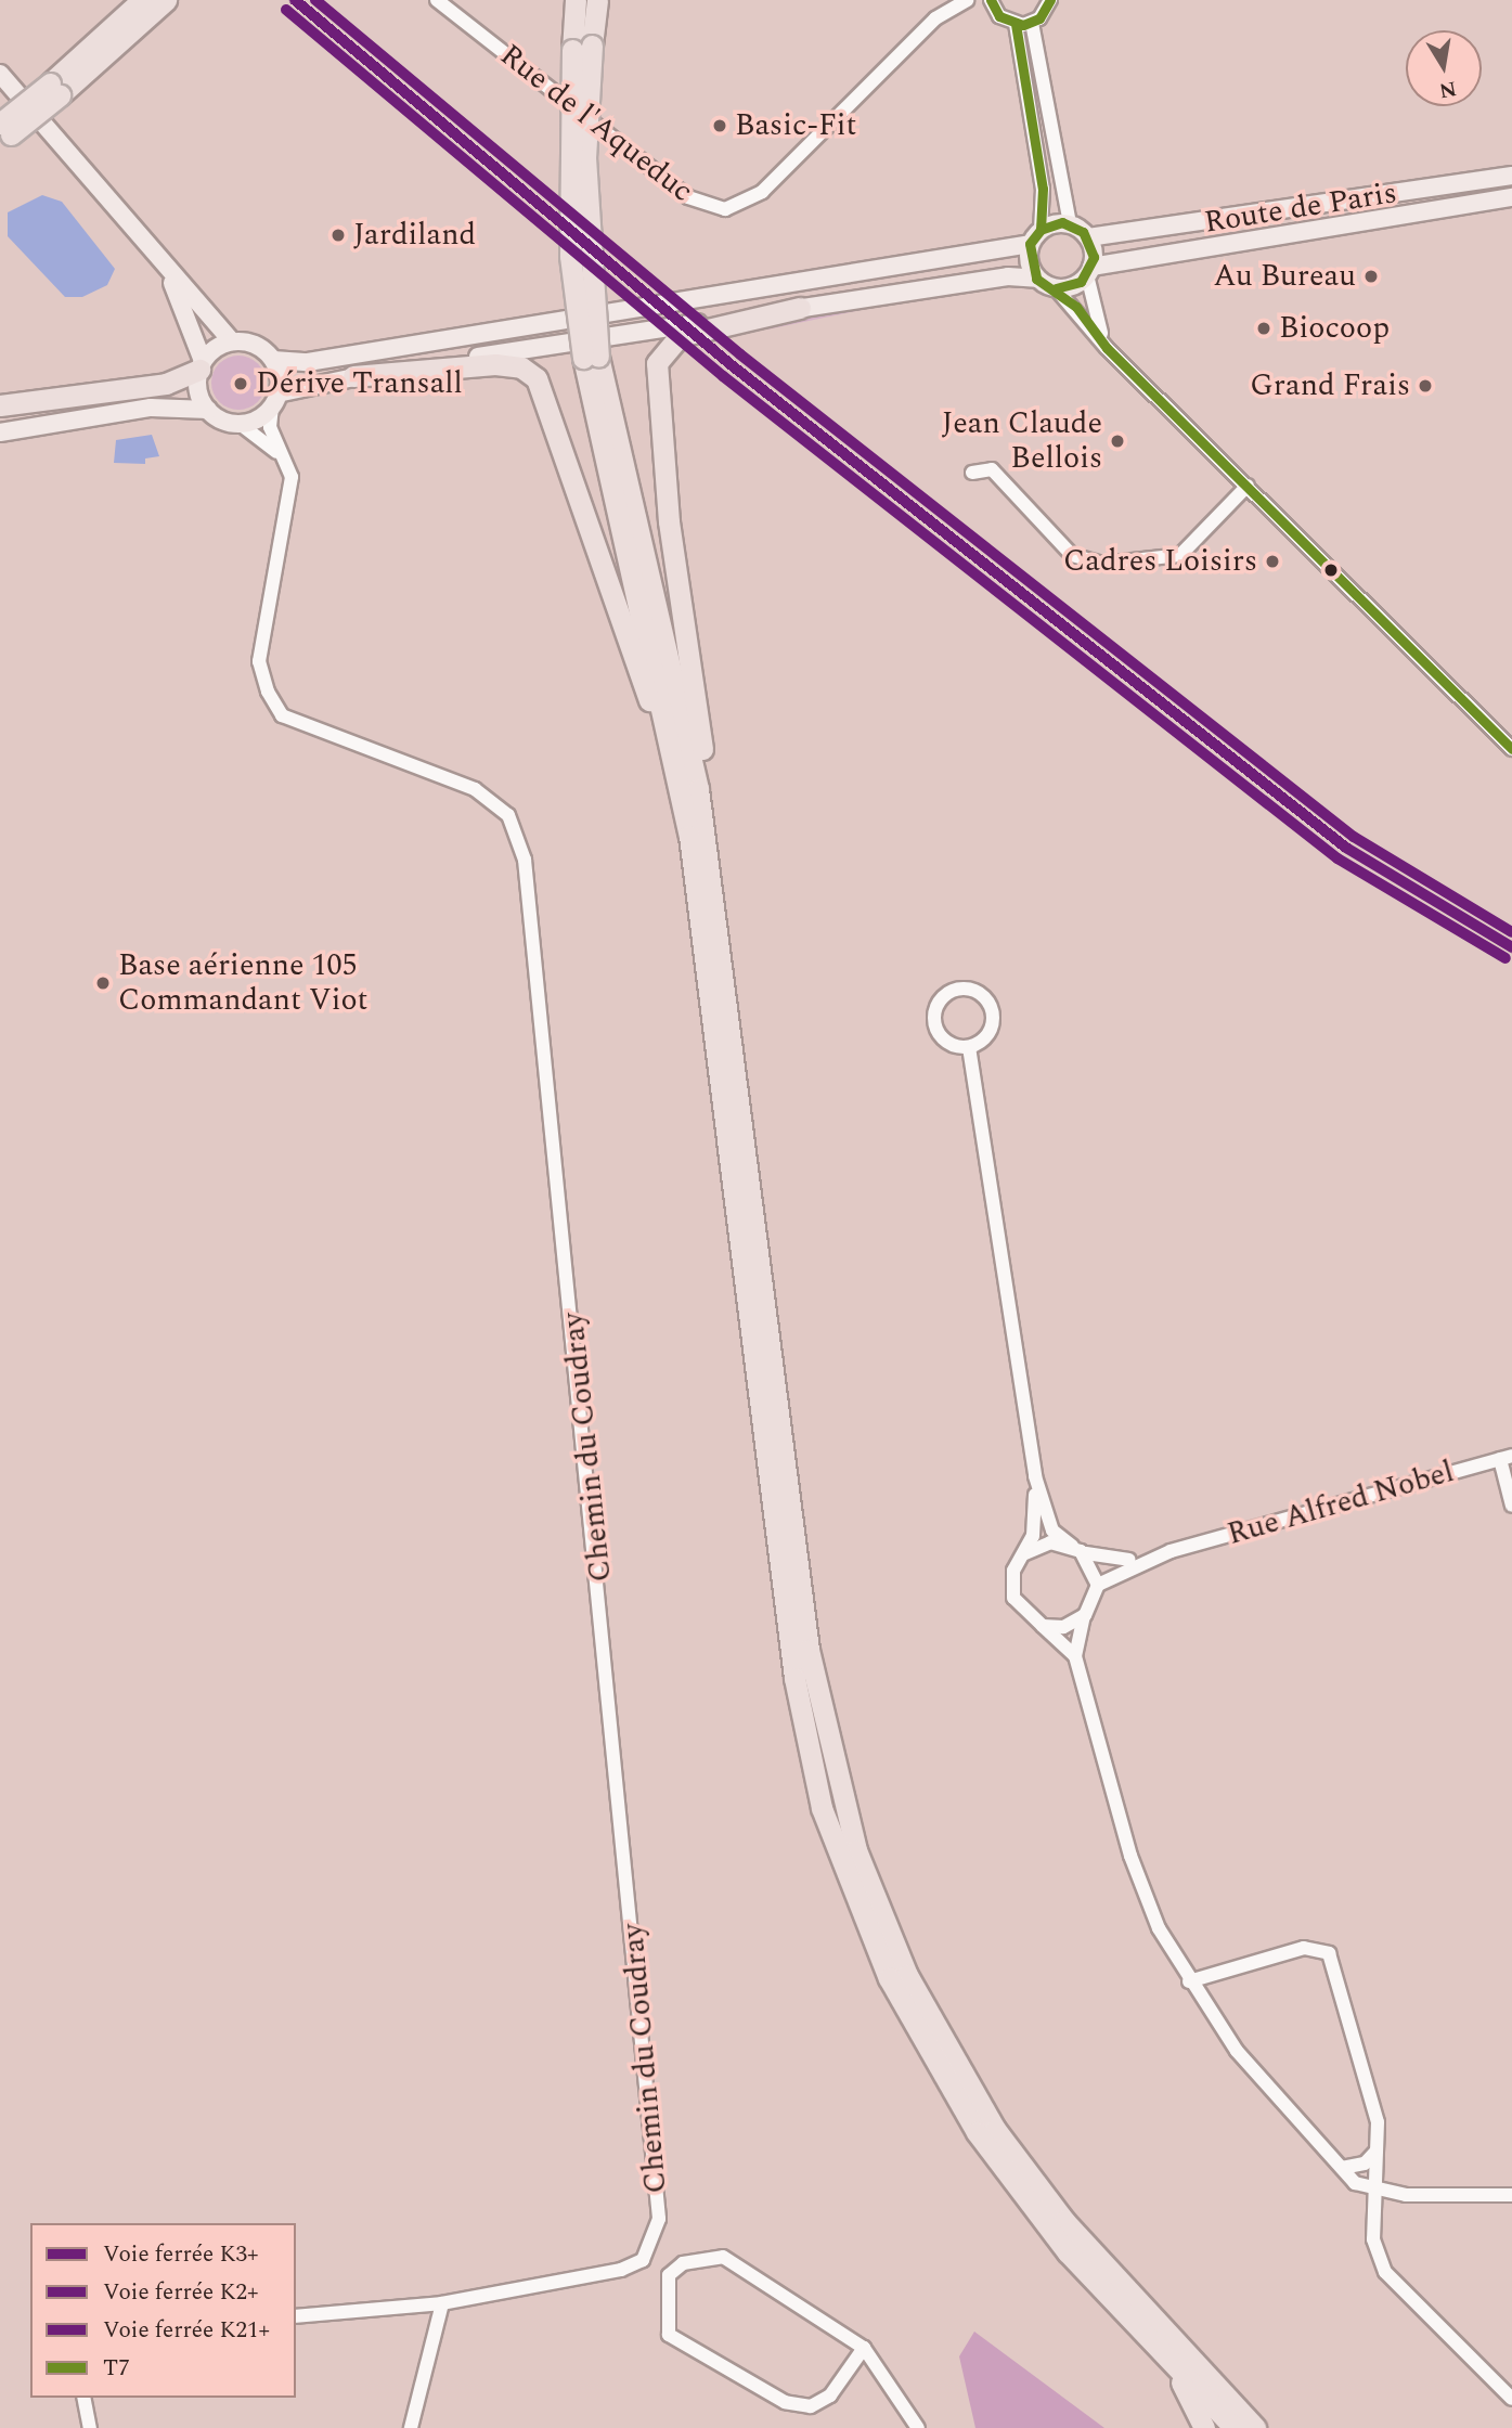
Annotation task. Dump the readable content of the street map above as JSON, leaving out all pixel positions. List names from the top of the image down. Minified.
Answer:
{"streets":{"main road":["Route de Paris"],"street":["Rue de l'Aqueduc","Chemin du Coudray","Rue Alfred Nobel"]},"places":["Basic-Fit","Jardiland","Au Bureau","Biocoop","Dérive Transall","Grand Frais","Jean Claude Bellois","Cadres Loisirs","Base aérienne 105 Commandant Viot"],"lines":["rail line K3+","rail line K21+","transit line T7","rail line K2+"],"legend":["Voie ferrée K3+","Voie ferrée K2+","Voie ferrée K21+","T7"],"north":"bottom"}
